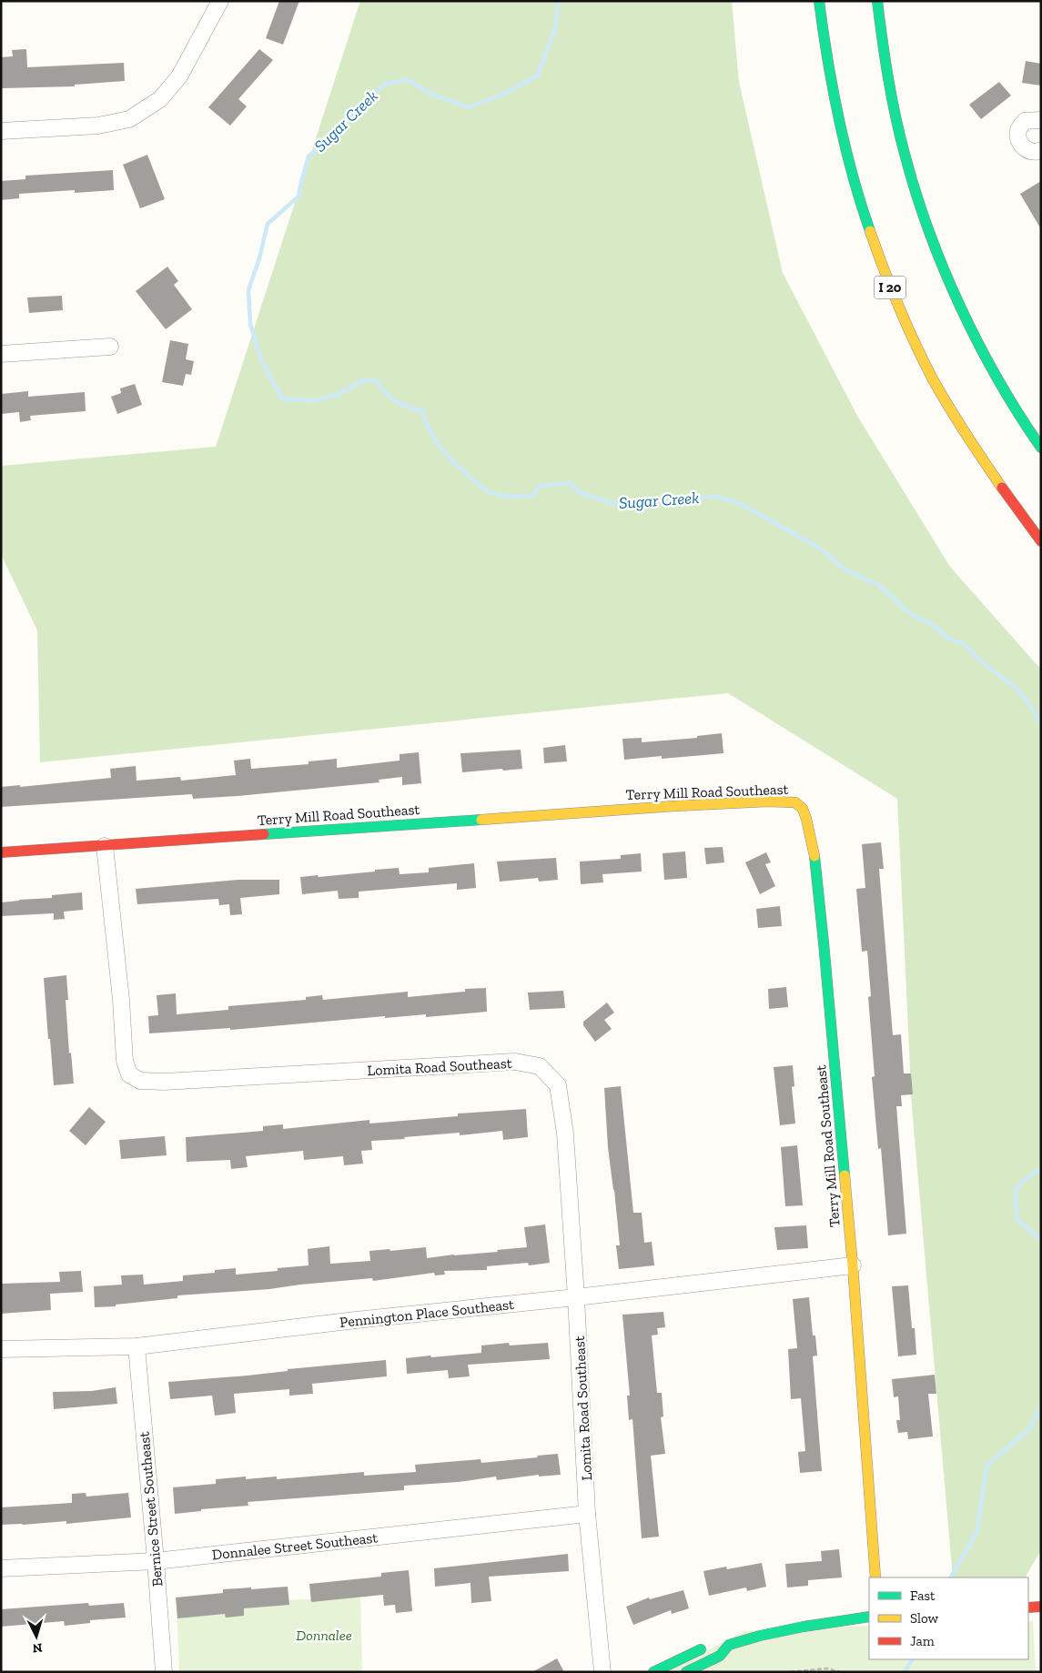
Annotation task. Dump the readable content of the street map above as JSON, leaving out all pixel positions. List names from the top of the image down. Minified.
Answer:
{"streets":{"main road":["I 20","Terry Mill Road Southeast"],"street":["Lomita Road Southeast","Pennington Place Southeast","Bernice Street Southeast","Donnalee Street Southeast"]},"crossings":[["Terry Mill Road Southeast","Lomita Road Southeast"],["Terry Mill Road Southeast","Pennington Place Southeast"],["Lomita Road Southeast","Pennington Place Southeast"],["Lomita Road Southeast","Donnalee Street Southeast"],["Pennington Place Southeast","Bernice Street Southeast"],["Bernice Street Southeast","Donnalee Street Southeast"]],"water":["Sugar Creek"],"parks":["Donnalee"],"legend":["Fast","Slow","Jam"],"north":"bottom"}
